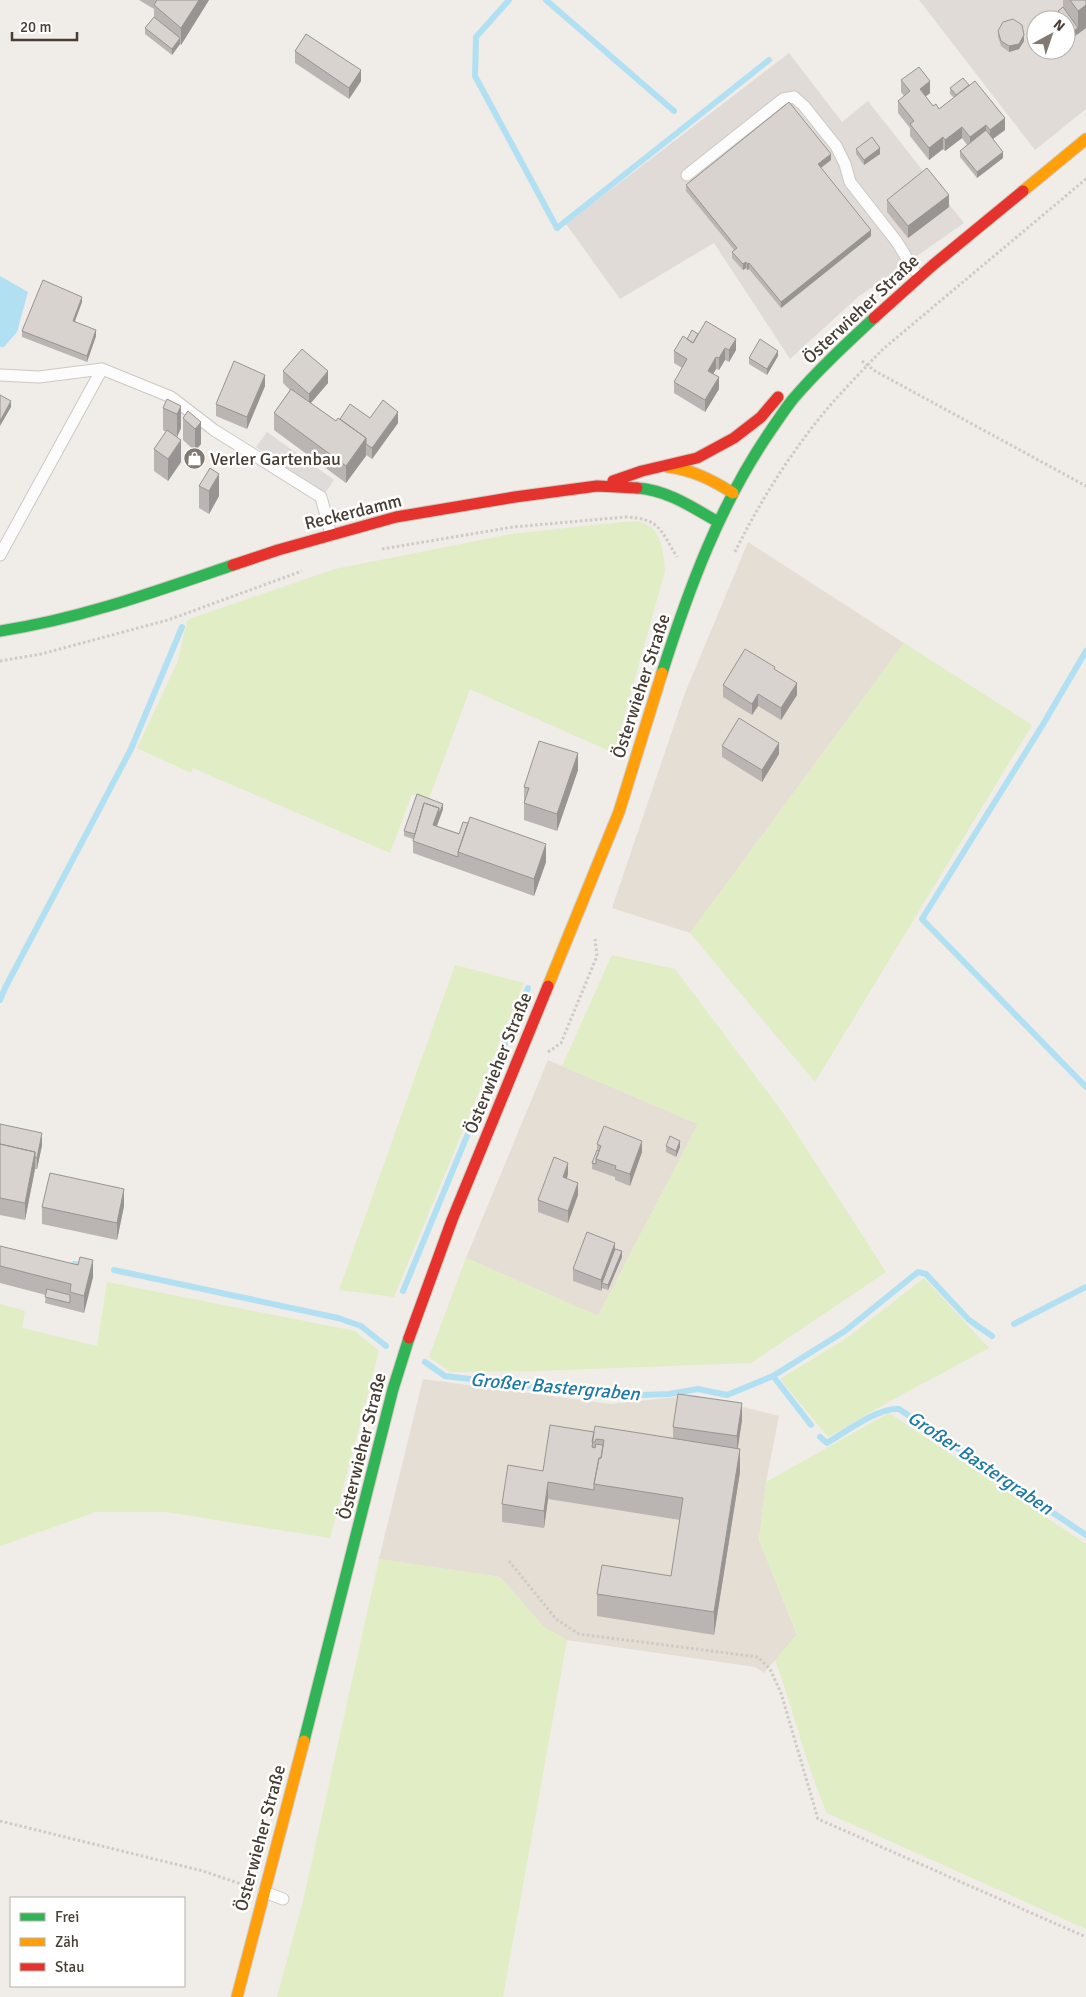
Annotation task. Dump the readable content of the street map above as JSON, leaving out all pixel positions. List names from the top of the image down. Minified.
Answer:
{"streets":{"street":["Österwieher Straße","Reckerdamm"]},"crossings":[["Österwieher Straße","Reckerdamm"]],"water":["Großer Bastergraben"],"places":{"shop":["Verler Gartenbau"]},"legend":["Frei","Zäh","Stau"],"scale_bar":"20 m","north":"top right"}
